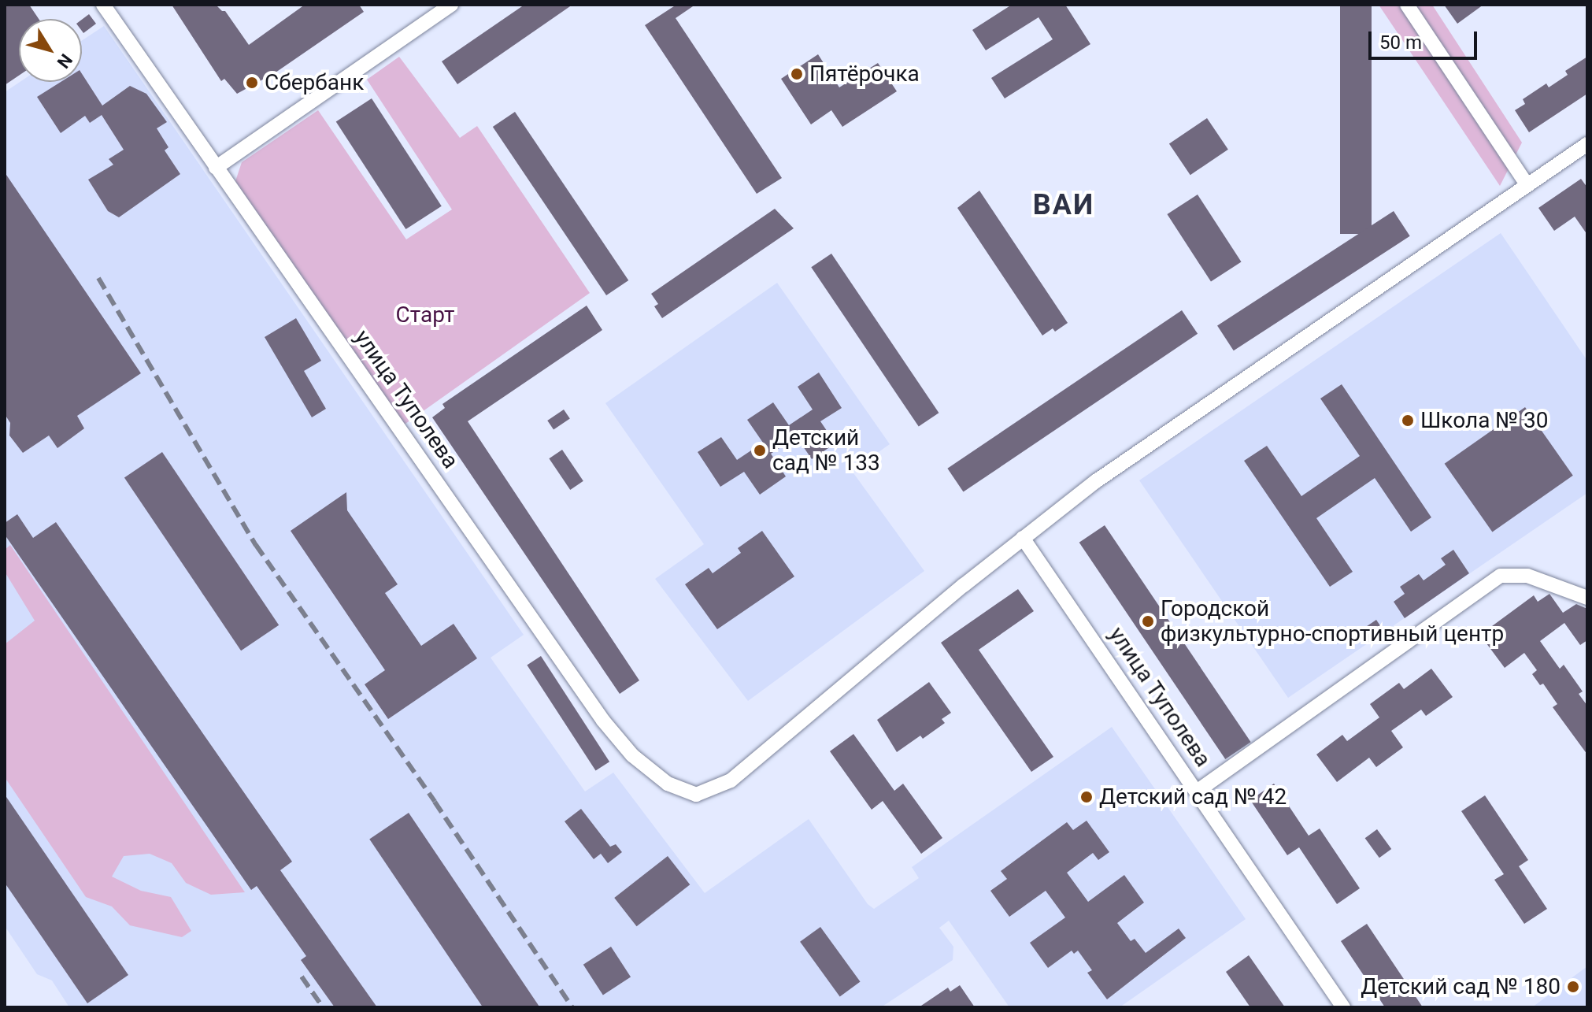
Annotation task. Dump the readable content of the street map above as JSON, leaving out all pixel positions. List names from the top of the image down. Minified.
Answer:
{"streets":{"street":["улица Туполева"]},"districts":["ВАИ"],"parks":["Старт"],"places":["Пятёрочка","Сбербанк","Школа № 30","Детский сад № 133","Городской физкультурно-спортивный центр","Детский сад № 42","Детский сад № 180"],"scale_bar":"50 m","north":"bottom right"}
